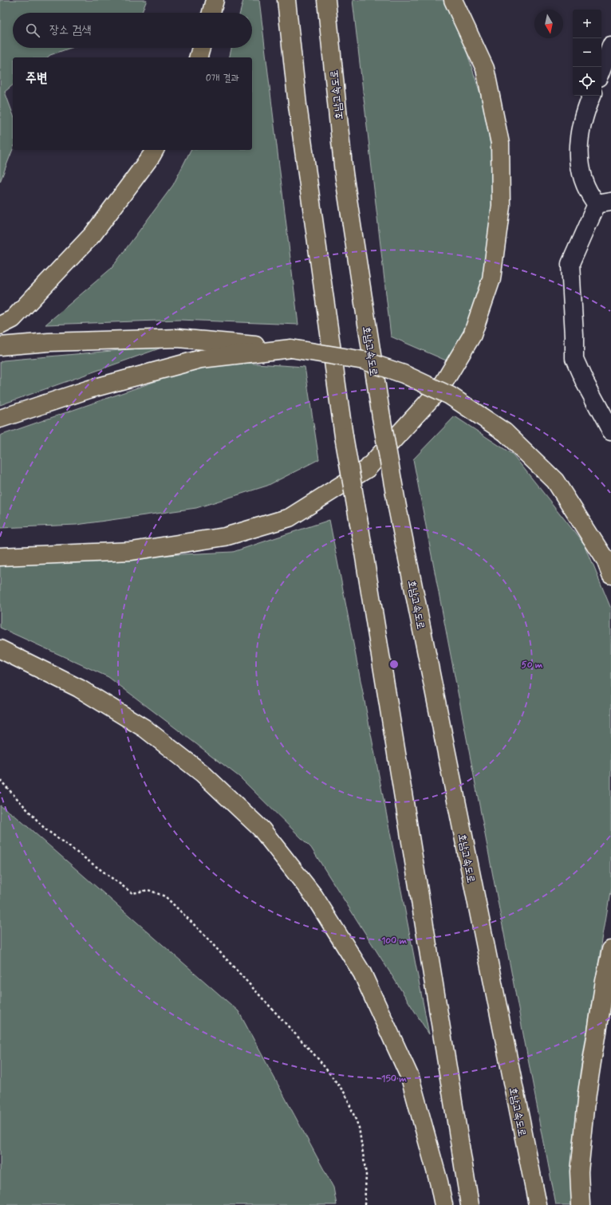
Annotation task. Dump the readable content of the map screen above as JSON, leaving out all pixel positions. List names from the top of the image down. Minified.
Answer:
{"streets":{"highway":["호남고속도로"]},"north":"bottom","page":{"map_buttons":["+","−"],"search":"장소 검색","heading":["주변","0개 결과"]},"rings":["50 m","100 m","150 m"]}
